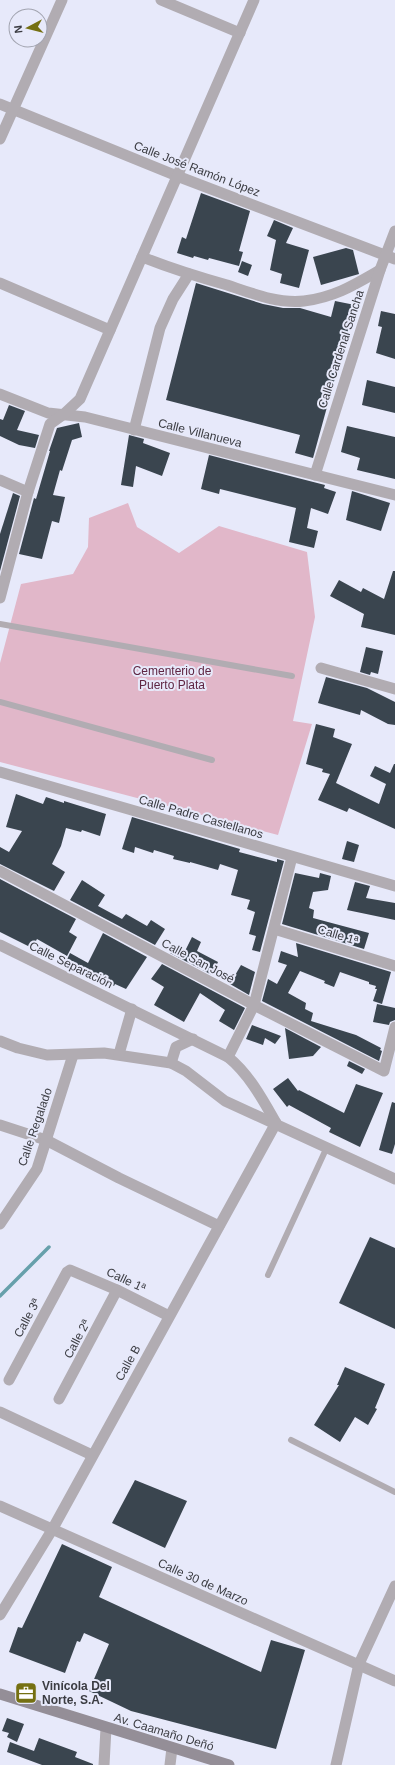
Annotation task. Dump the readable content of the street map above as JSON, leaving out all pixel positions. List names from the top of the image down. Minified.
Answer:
{"streets":{"main road":["Av. Caamaño Deñó"],"street":["Calle José Ramón López","Calle Cardenal Sancha","Calle Villanueva","Calle Padre Castellanos","Calle 1ª","Calle San José","Calle Separación","Calle Regalado","Calle 3ª","Calle 2ª","Calle B","Calle 30 de Marzo"]},"crossings":[["Calle José Ramón López","Calle Cardenal Sancha"],["Calle Cardenal Sancha","Calle Villanueva"],["Calle 1ª","Calle 3ª"],["Calle 1ª","Calle 2ª"],["Calle 1ª","Calle B"],["Calle Separación","Calle B"],["Calle B","Calle 30 de Marzo"]],"parks":["Cementerio de Puerto Plata"],"places":{"office":["Vinícola Del Norte, S.A."]},"north":"left"}
